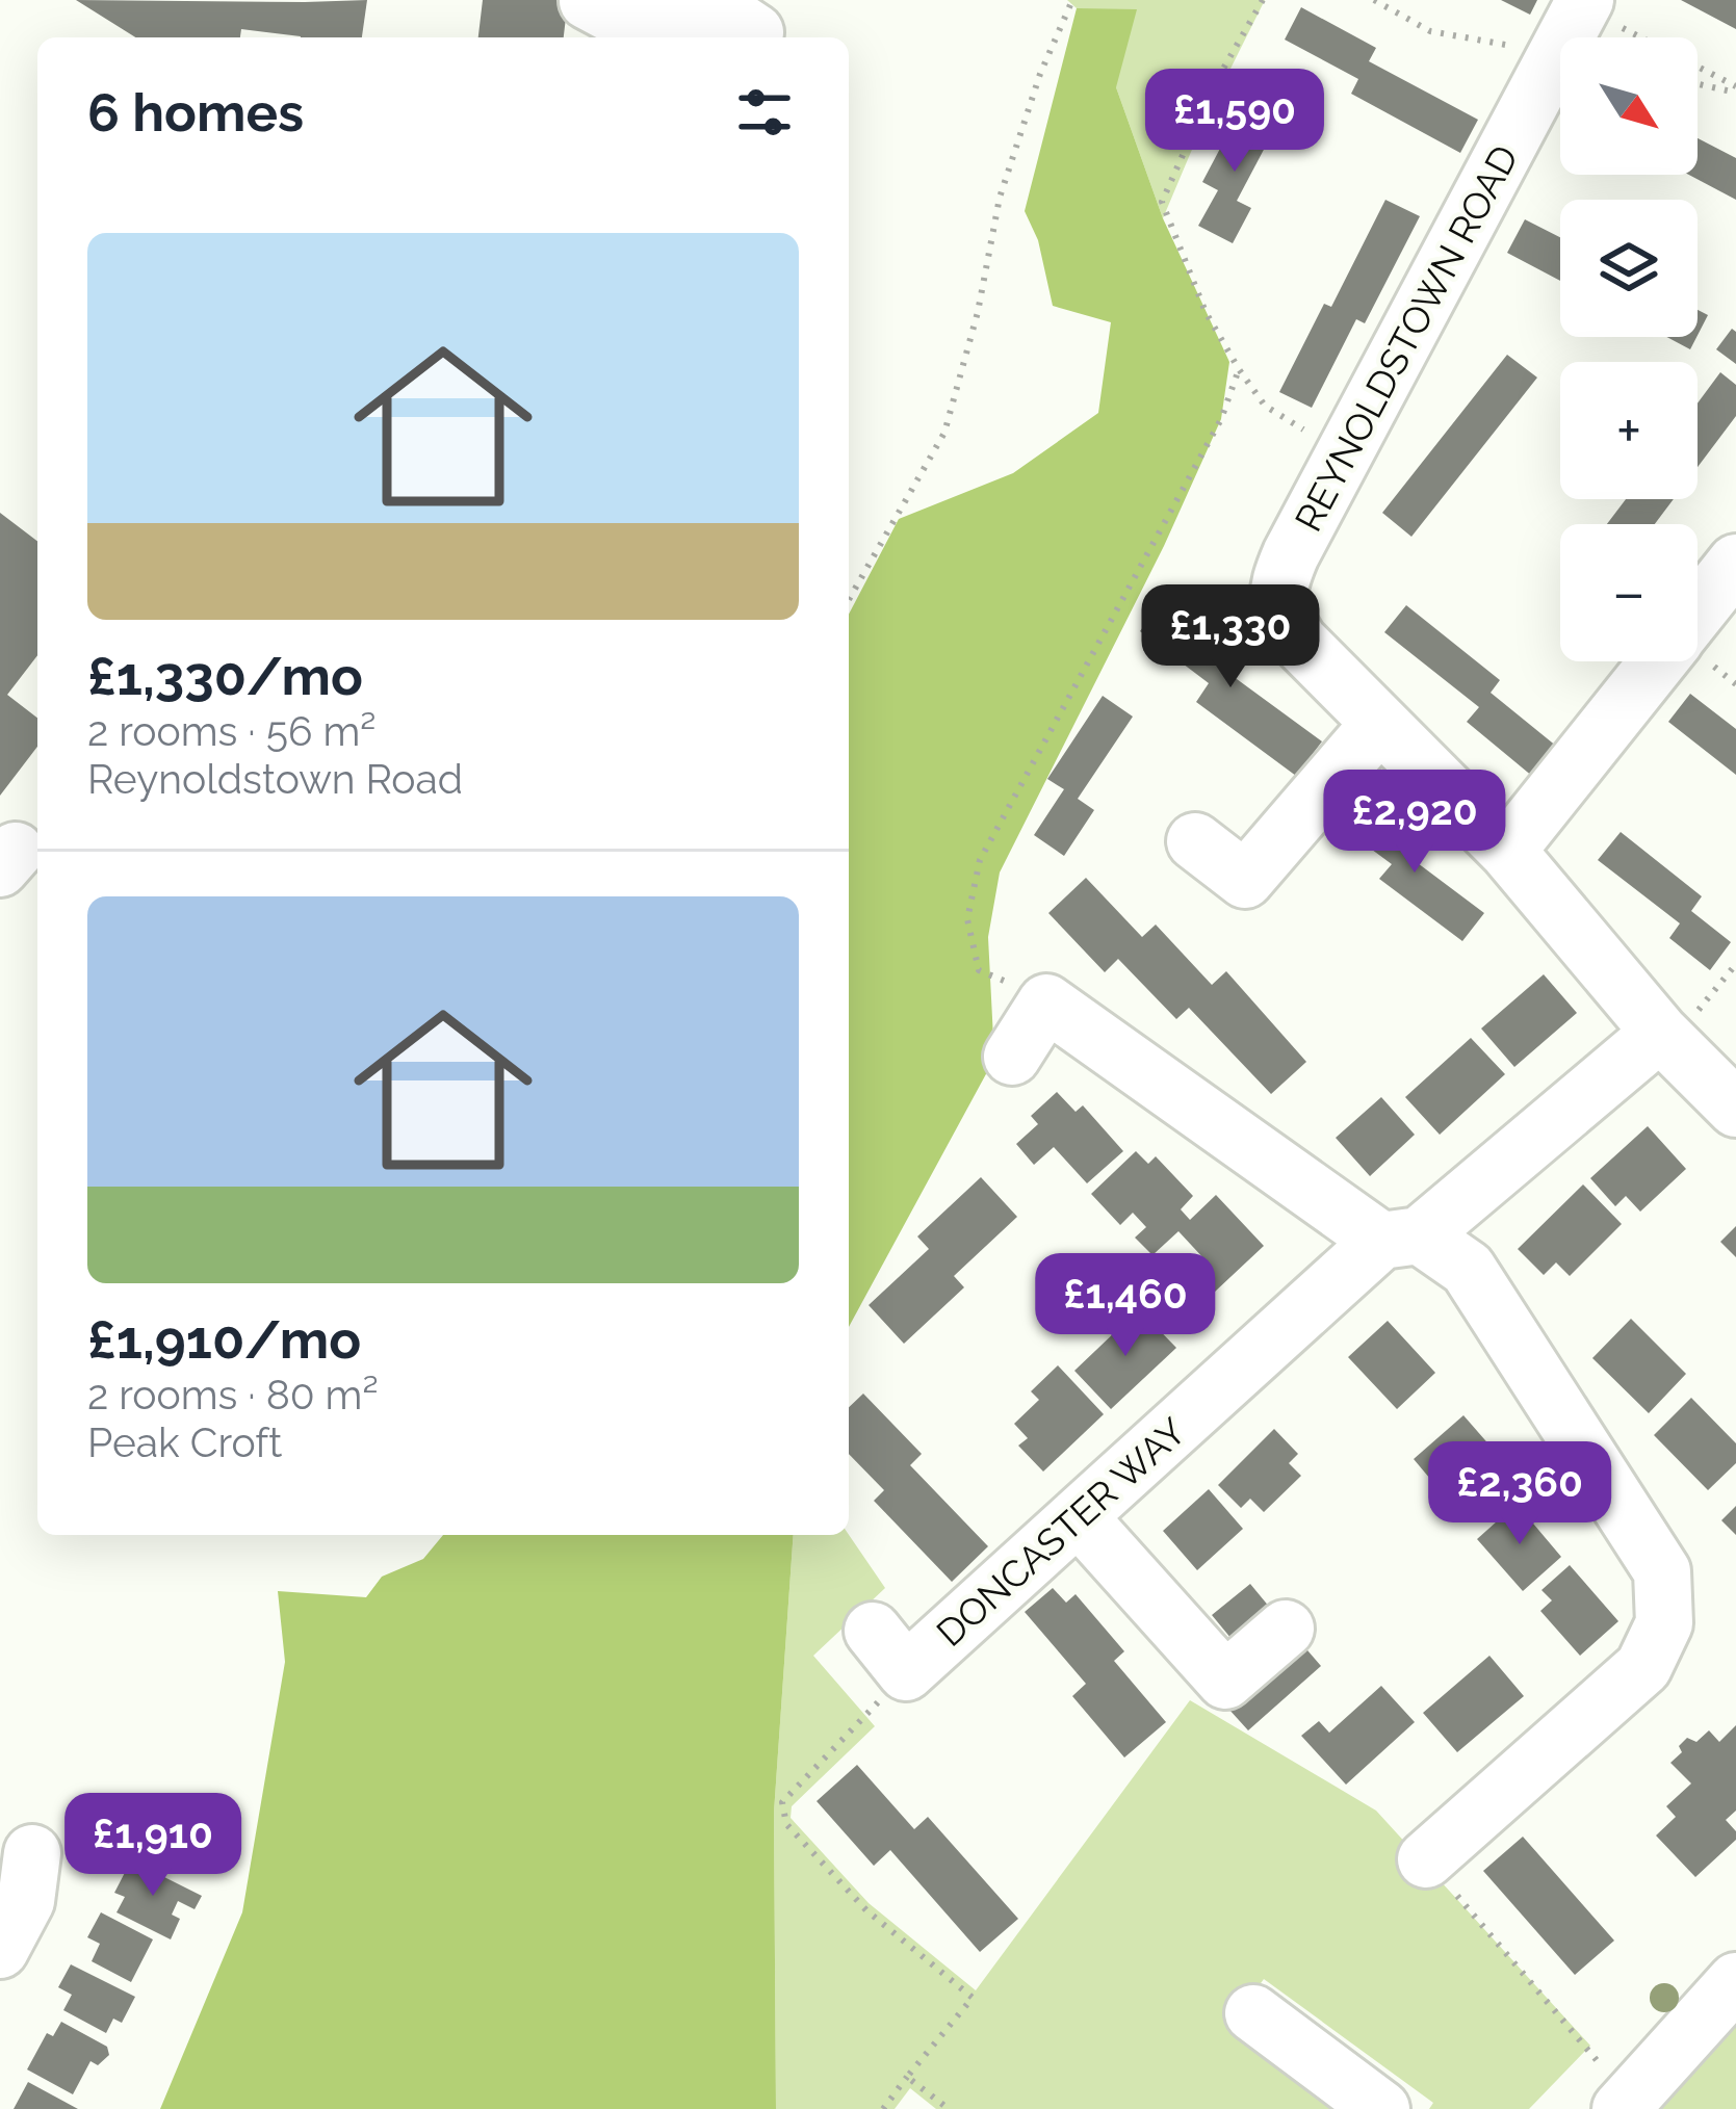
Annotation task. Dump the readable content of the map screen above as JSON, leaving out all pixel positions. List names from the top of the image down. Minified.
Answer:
{"streets":{"street":["REYNOLDSTOWN ROAD","DONCASTER WAY"]},"crossings":[["REYNOLDSTOWN ROAD","DONCASTER WAY"]],"north":"bottom right","page":{"map_buttons":["+","−"],"heading":"6 homes","price":["£1,590","£1,330","£2,920","£1,460","£2,360","£1,910"],"list":[{"name":"£1,330/mo","note":"2 rooms · 56 m² · Reynoldstown Road"},{"name":"£1,910/mo","note":"2 rooms · 80 m² · Peak Croft"}]}}
